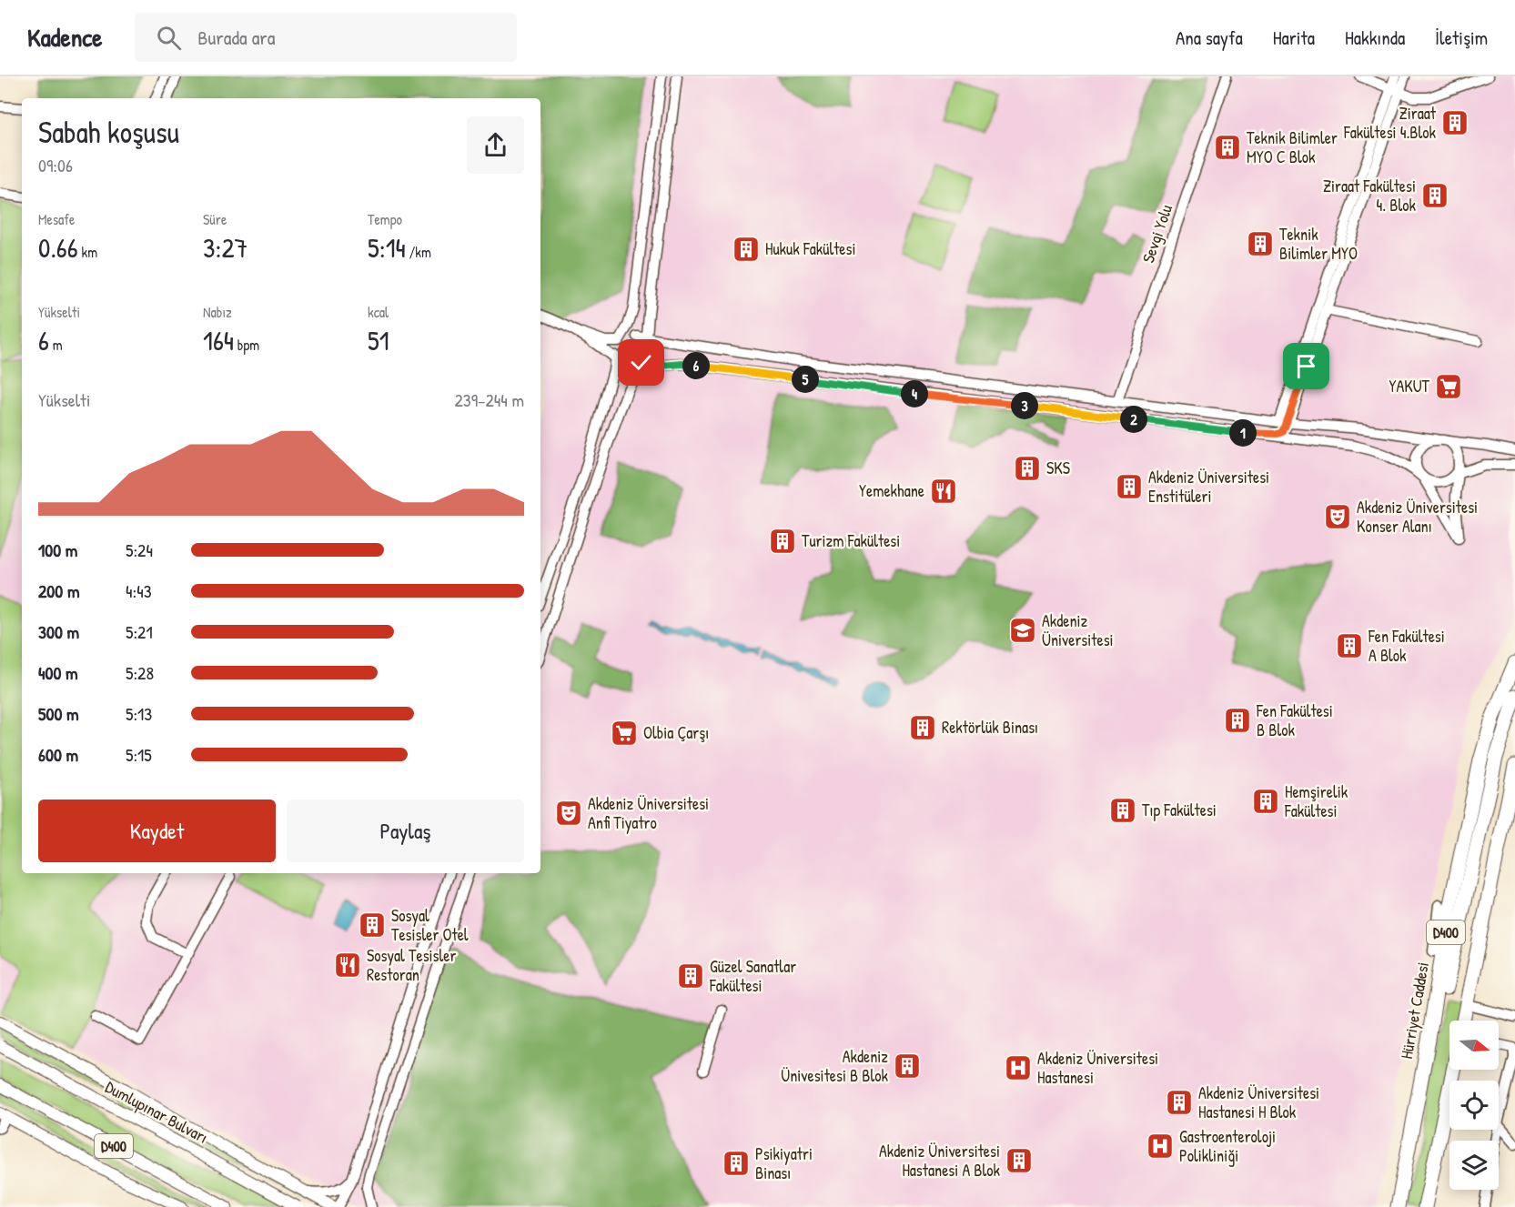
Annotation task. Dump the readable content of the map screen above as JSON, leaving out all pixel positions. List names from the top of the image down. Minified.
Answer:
{"streets":{"highway":["D400","Hürriyet Caddesi"],"main road":["Dumlupınar Bulvarı"],"street":["Sevgi Yolu"]},"places":{"building":["Ziraat Fakültesi 4.Blok","Teknik Bilimler MYO C Blok","Ziraat Fakültesi 4. Blok","Teknik Bilimler MYO","Hukuk Fakültesi","SKS","Akdeniz Üniversitesi Enstitüleri","Turizm Fakültesi","Fen Fakültesi A Blok","Fen Fakültesi B Blok","Rektörlük Binası","Hemşirelik Fakültesi","Tıp Fakültesi","Sosyal Tesisler Otel","Güzel Sanatlar Fakültesi","Akdeniz Ünivesitesi B Blok","Akdeniz Üniversitesi Hastanesi H Blok","Akdeniz Üniversitesi Hastanesi A Blok","Psikiyatri Binası"],"supermarket":["YAKUT","Olbia Çarşı"],"restaurant":["Yemekhane","Sosyal Tesisler Restoran"],"theatre":["Akdeniz Üniversitesi Konser Alanı","Akdeniz Üniversitesi Anfi Tiyatro"],"school or university":["Akdeniz Üniversitesi"],"hospital":["Akdeniz Üniversitesi Hastanesi","Gastroenteroloji Polikliniği"]},"north":"right","page":{"header":"Kadence","search":"Burada ara","nav":["Ana sayfa","Harita","Hakkında","İletişim"],"heading":["Sabah koşusu","09:06"],"stats":[["Mesafe","0.66 km"],["Süre","3:27"],["Tempo","5:14 /km"],["Yükselti","6 m"],["Nabız","164 bpm"],["kcal","51"]],"pins":["6","5","4","3","2","1"],"chart":["Yükselti","239–244 m"],"list":[{"name":"100 m","note":"5:24"},{"name":"200 m","note":"4:43"},{"name":"300 m","note":"5:21"},{"name":"400 m","note":"5:28"},{"name":"500 m","note":"5:13"},{"name":"600 m","note":"5:15"}],"buttons":["Kaydet","Paylaş"]}}
